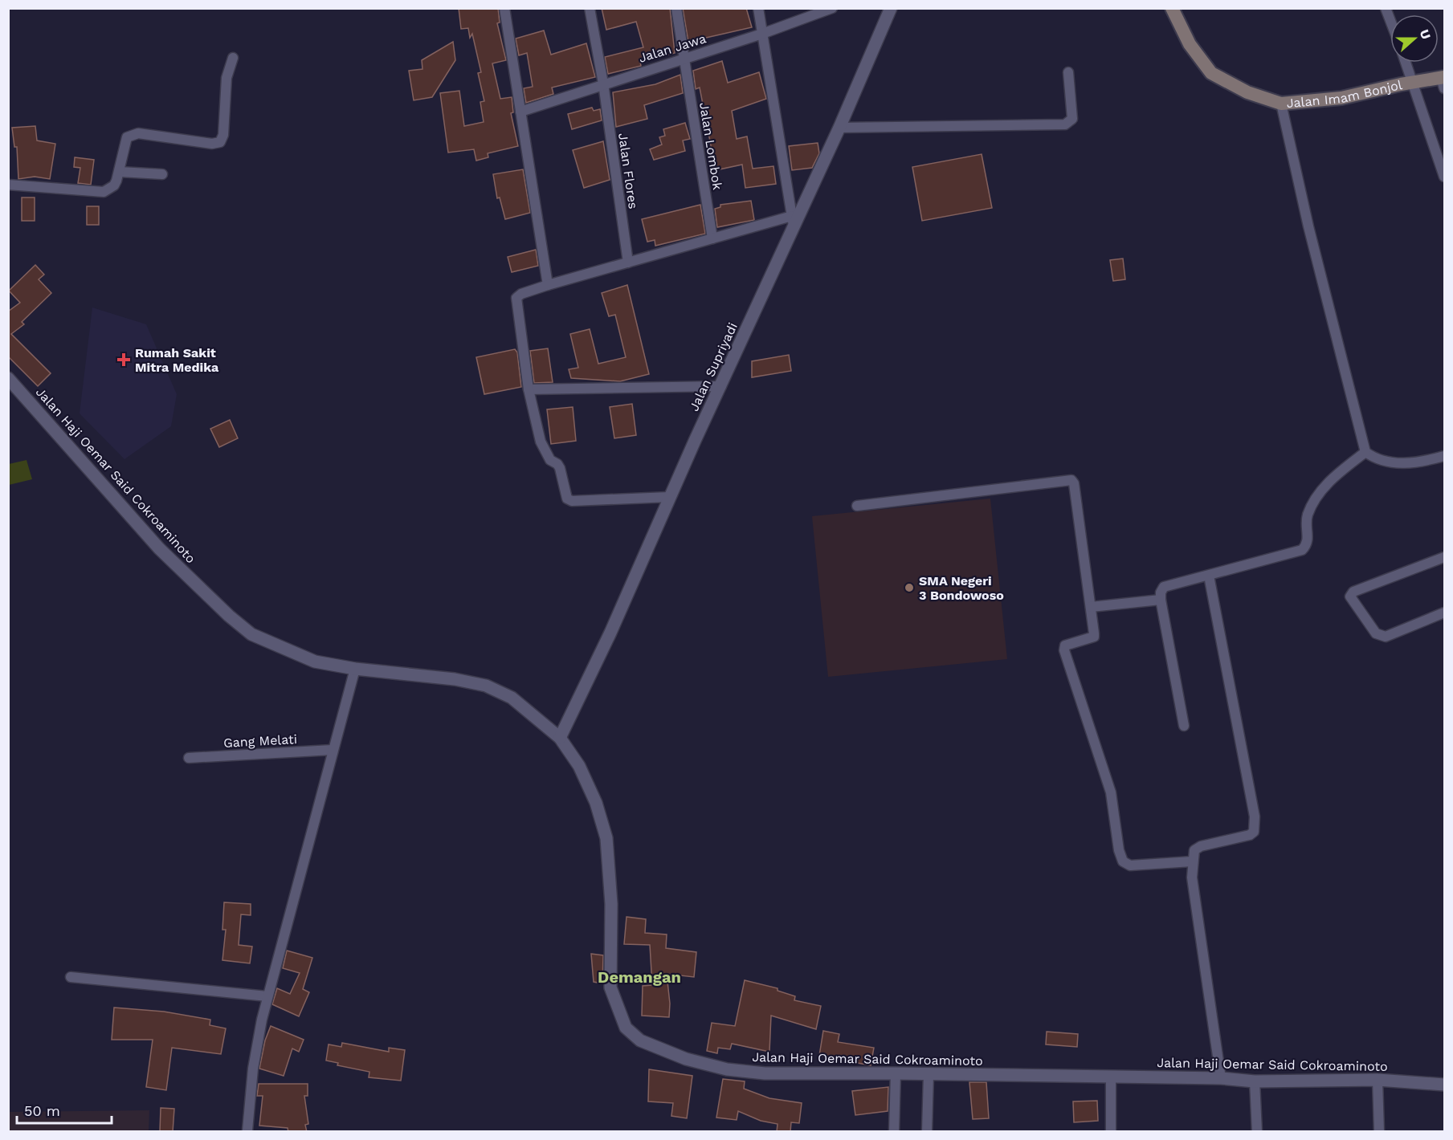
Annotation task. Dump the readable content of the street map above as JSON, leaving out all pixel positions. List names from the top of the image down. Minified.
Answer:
{"streets":{"main road":["Jalan Imam Bonjol"],"street":["Jalan Jawa","Jalan Lombok","Jalan Flores","Jalan Supriyadi","Jalan Haji Oemar Said Cokroaminoto","Gang Melati"]},"crossings":[["Jalan Jawa","Jalan Lombok"],["Jalan Jawa","Jalan Flores"],["Jalan Supriyadi","Jalan Haji Oemar Said Cokroaminoto"]],"districts":["Demangan"],"places":{"health":["Rumah Sakit Mitra Medika"],"other":["SMA Negeri 3 Bondowoso"]},"scale_bar":"50 m","north":"right"}
